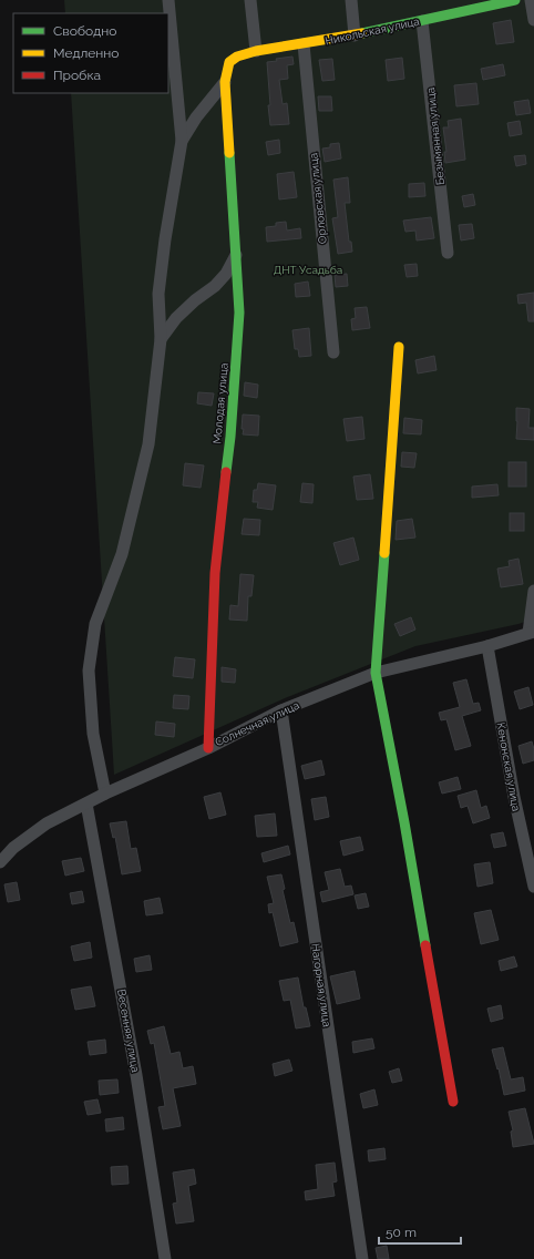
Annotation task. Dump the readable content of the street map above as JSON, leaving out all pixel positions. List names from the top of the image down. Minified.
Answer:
{"streets":{"street":["Никольская улица","Безымянная улица","Орловская улица","Молодая улица","Солнечная улица","Кенонская улица","Нагорная улица","Весенняя улица"]},"crossings":[["Никольская улица","Безымянная улица"],["Никольская улица","Орловская улица"],["Никольская улица","Молодая улица"],["Молодая улица","Солнечная улица"],["Солнечная улица","Кенонская улица"],["Солнечная улица","Нагорная улица"],["Солнечная улица","Весенняя улица"]],"parks":["ДНТ Усадьба"],"legend":["Свободно","Медленно","Пробка"],"scale_bar":"50 m"}
